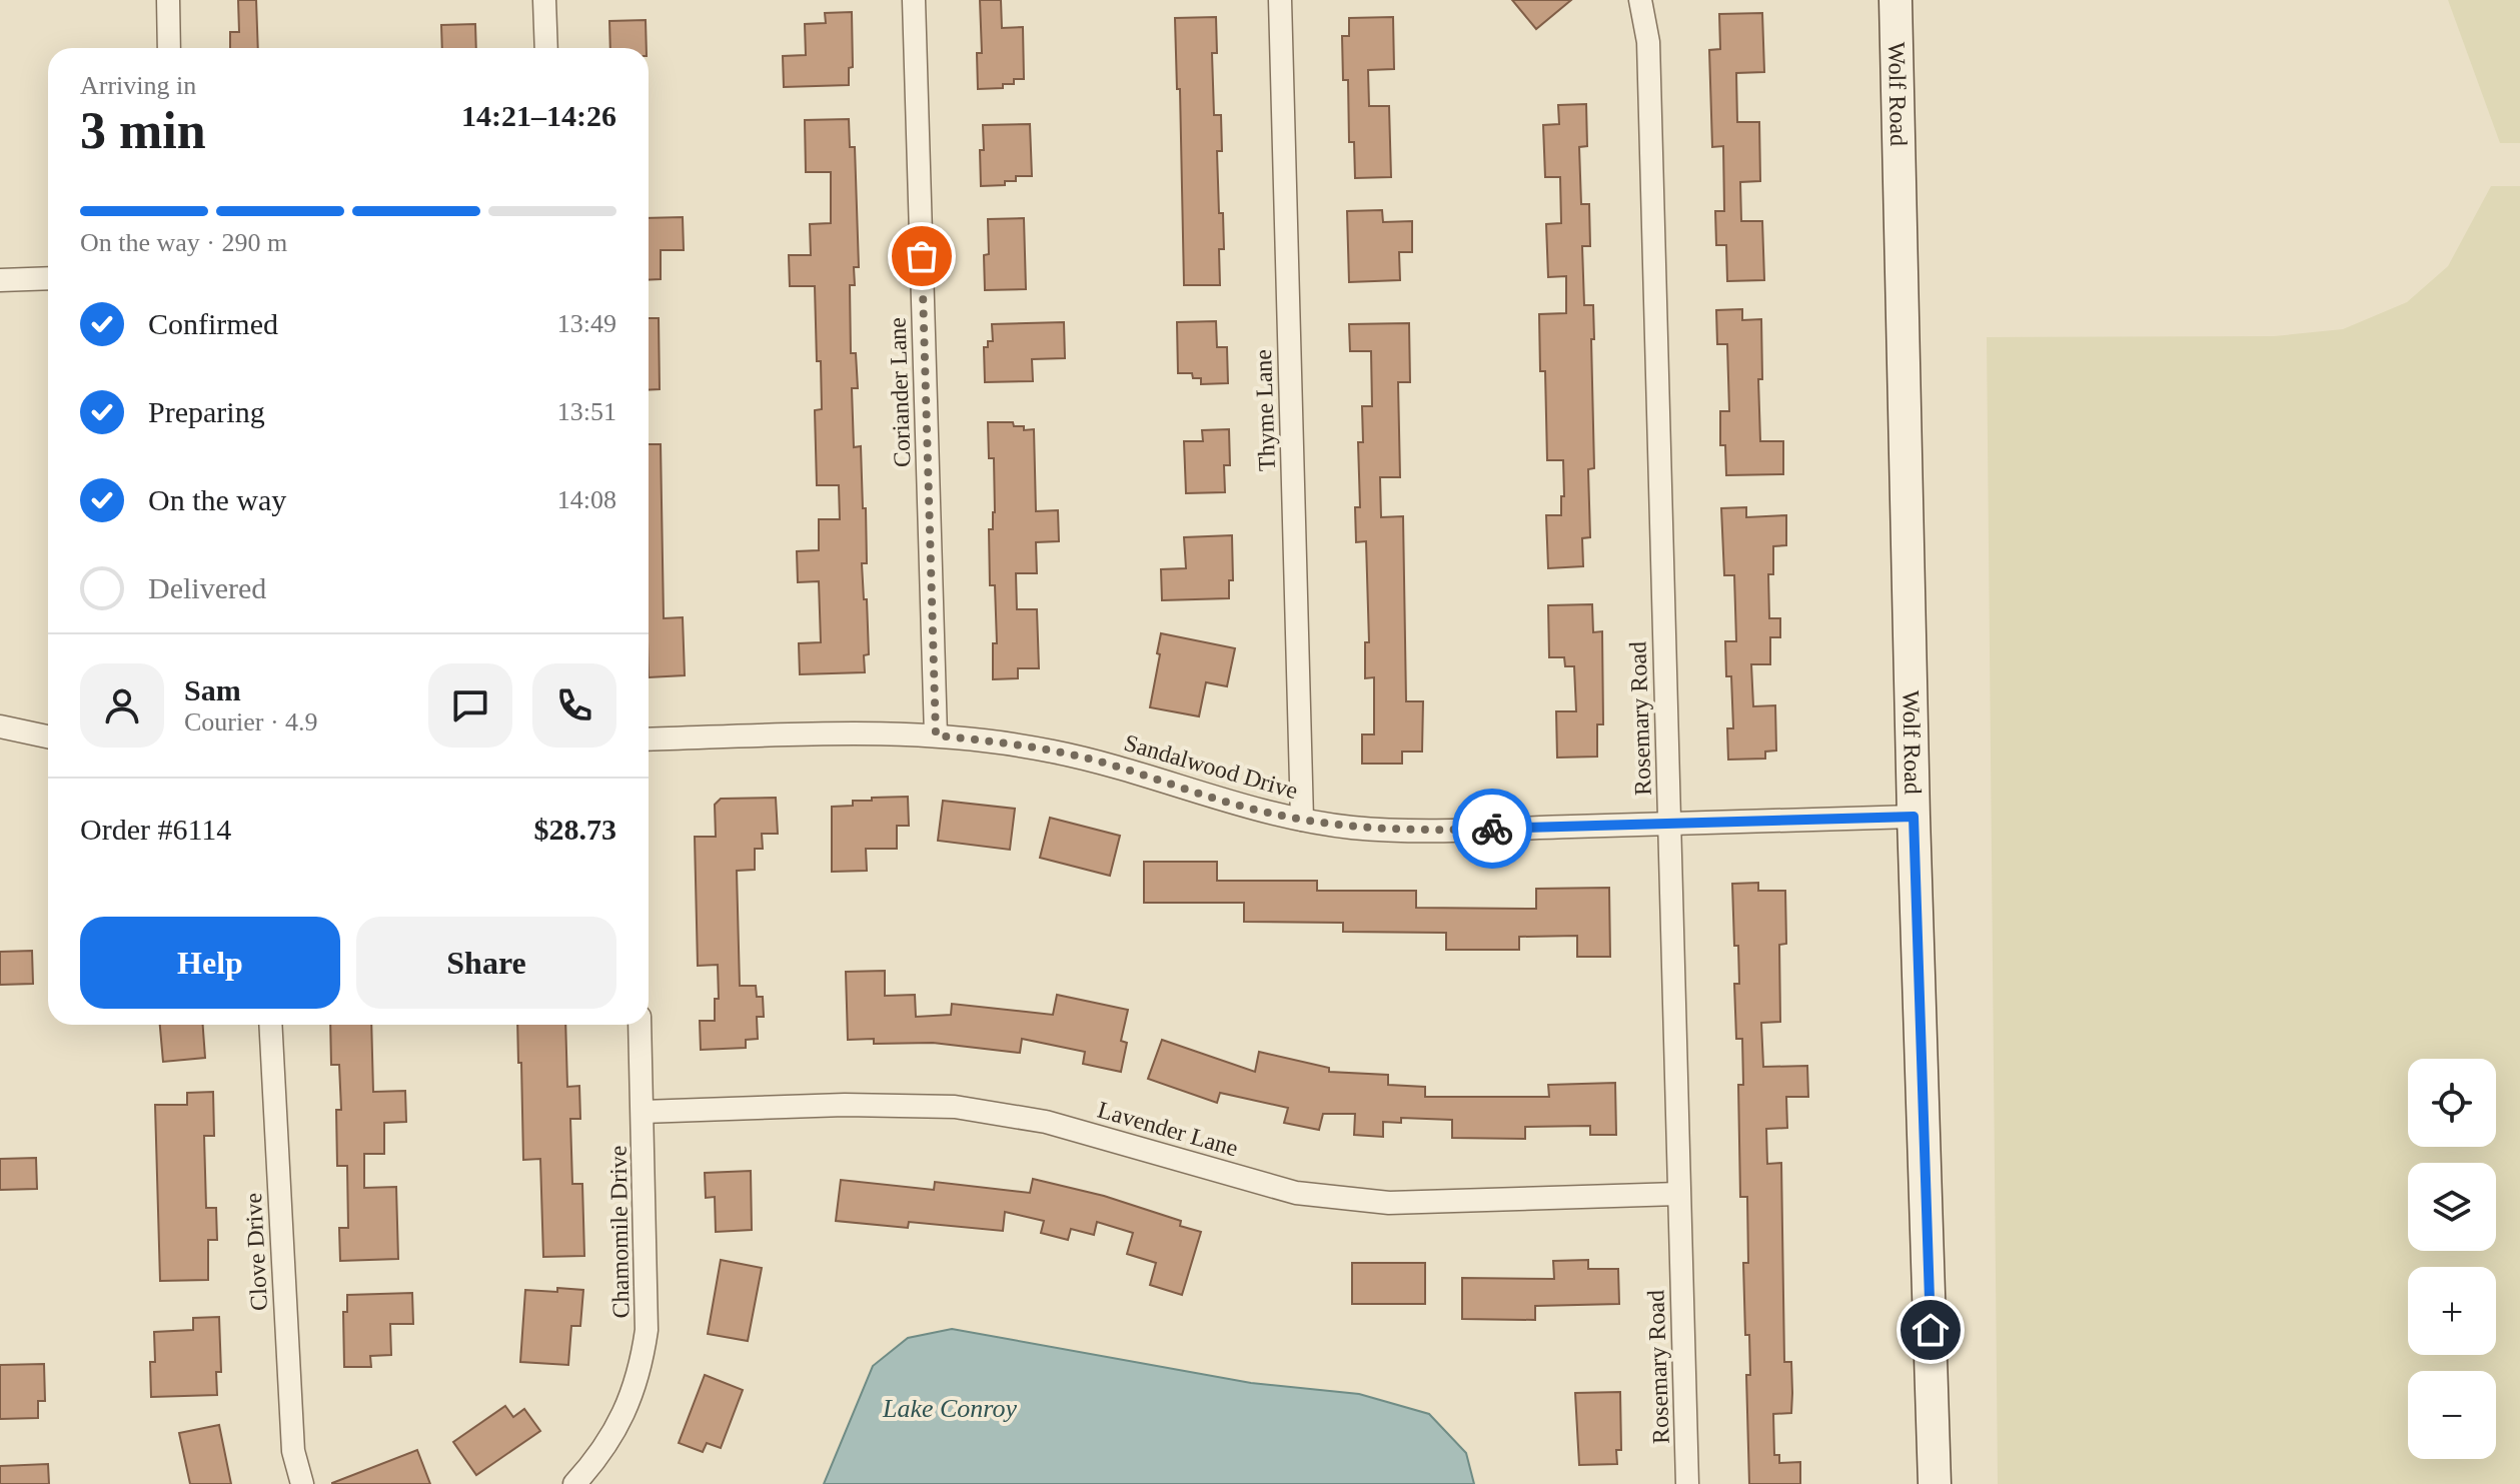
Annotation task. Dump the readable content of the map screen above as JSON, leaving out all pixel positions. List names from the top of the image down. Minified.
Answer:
{"streets":{"main road":["Wolf Road"],"street":["Coriander Lane","Thyme Lane","Rosemary Road","Sandalwood Drive","Lavender Lane","Chamomile Drive","Clove Drive"]},"crossings":[["Wolf Road","Sandalwood Drive"],["Coriander Lane","Sandalwood Drive"],["Thyme Lane","Sandalwood Drive"],["Rosemary Road","Sandalwood Drive"],["Rosemary Road","Lavender Lane"],["Lavender Lane","Chamomile Drive"]],"water":["Lake Conroy"],"page":{"heading":["3 min","Arriving in","14:21–14:26"],"panel":["Sam","Courier · 4.9","Order #6114","$28.73"],"bar":"On the way · 290 m","list":[["Confirmed","13:49"],["Preparing","13:51"],["On the way","14:08"],"Delivered"],"buttons":["Help","Share"],"map_buttons":["+","−"]}}
